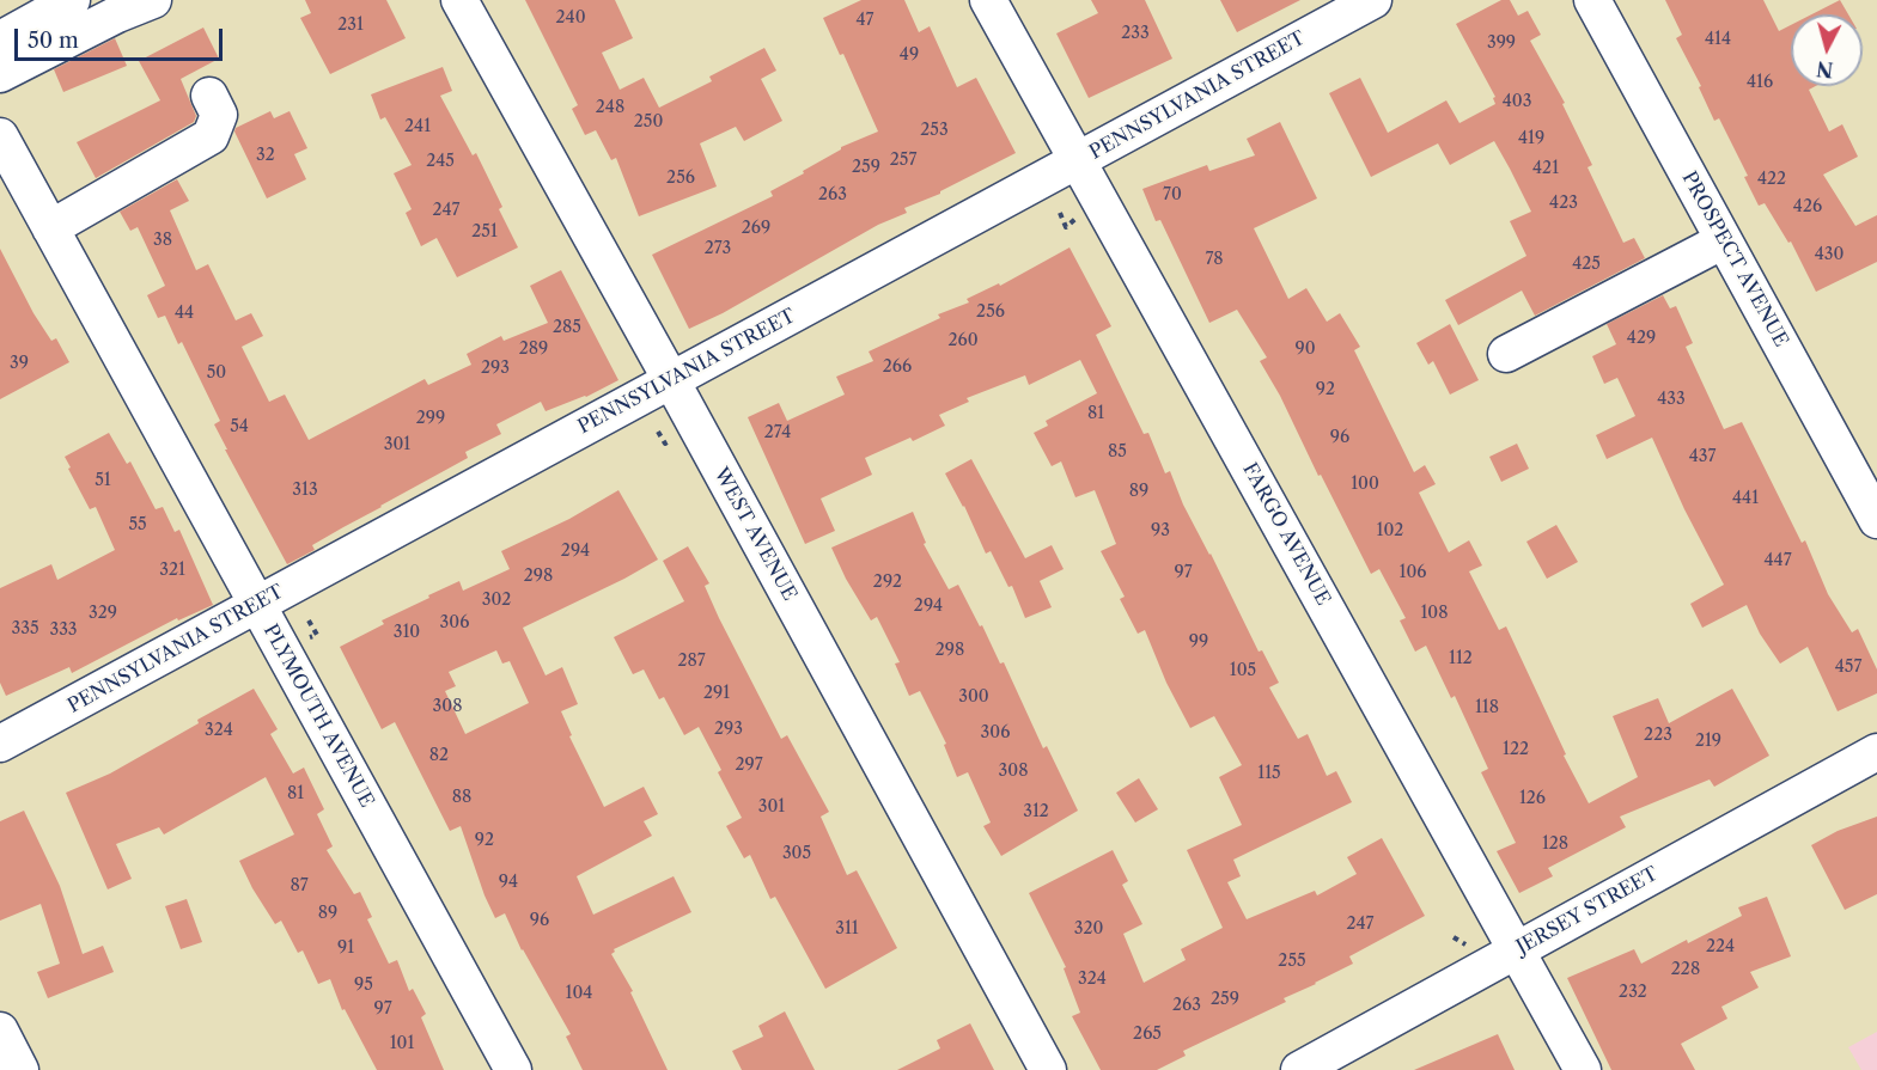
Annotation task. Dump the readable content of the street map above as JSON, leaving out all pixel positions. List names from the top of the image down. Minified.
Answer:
{"streets":{"street":["PENNSYLVANIA STREET","PROSPECT AVENUE","WEST AVENUE","FARGO AVENUE","PLYMOUTH AVENUE","JERSEY STREET"]},"crossings":[["PENNSYLVANIA STREET","WEST AVENUE"],["PENNSYLVANIA STREET","FARGO AVENUE"],["PENNSYLVANIA STREET","PLYMOUTH AVENUE"],["FARGO AVENUE","JERSEY STREET"]],"house_numbers":["240","47","231","233","414","399","49","416","403","248","250","241","253","419","32","257","245","259","421","256","422","263","70","423","426","247","269","251","38","273","430","78","425","256","44","285","429","260","289","90","39","266","293","50","92","433","81","299","54","274","96","301","85","437","51","100","313","89","441","55","93","102","294","447","321","97","106","298","292","302","294","329","108","306","335","333","310","99","298","112","287","457","105","291","300","308","118","293","324","306","223","219","122","82","297","308","115","81","88","126","301","312","92","128","305","94","87","89","96","247","311","320","224","91","255","228","324","95","232","104","259","263","97","265","101"],"scale_bar":"50 m","north":"bottom"}
